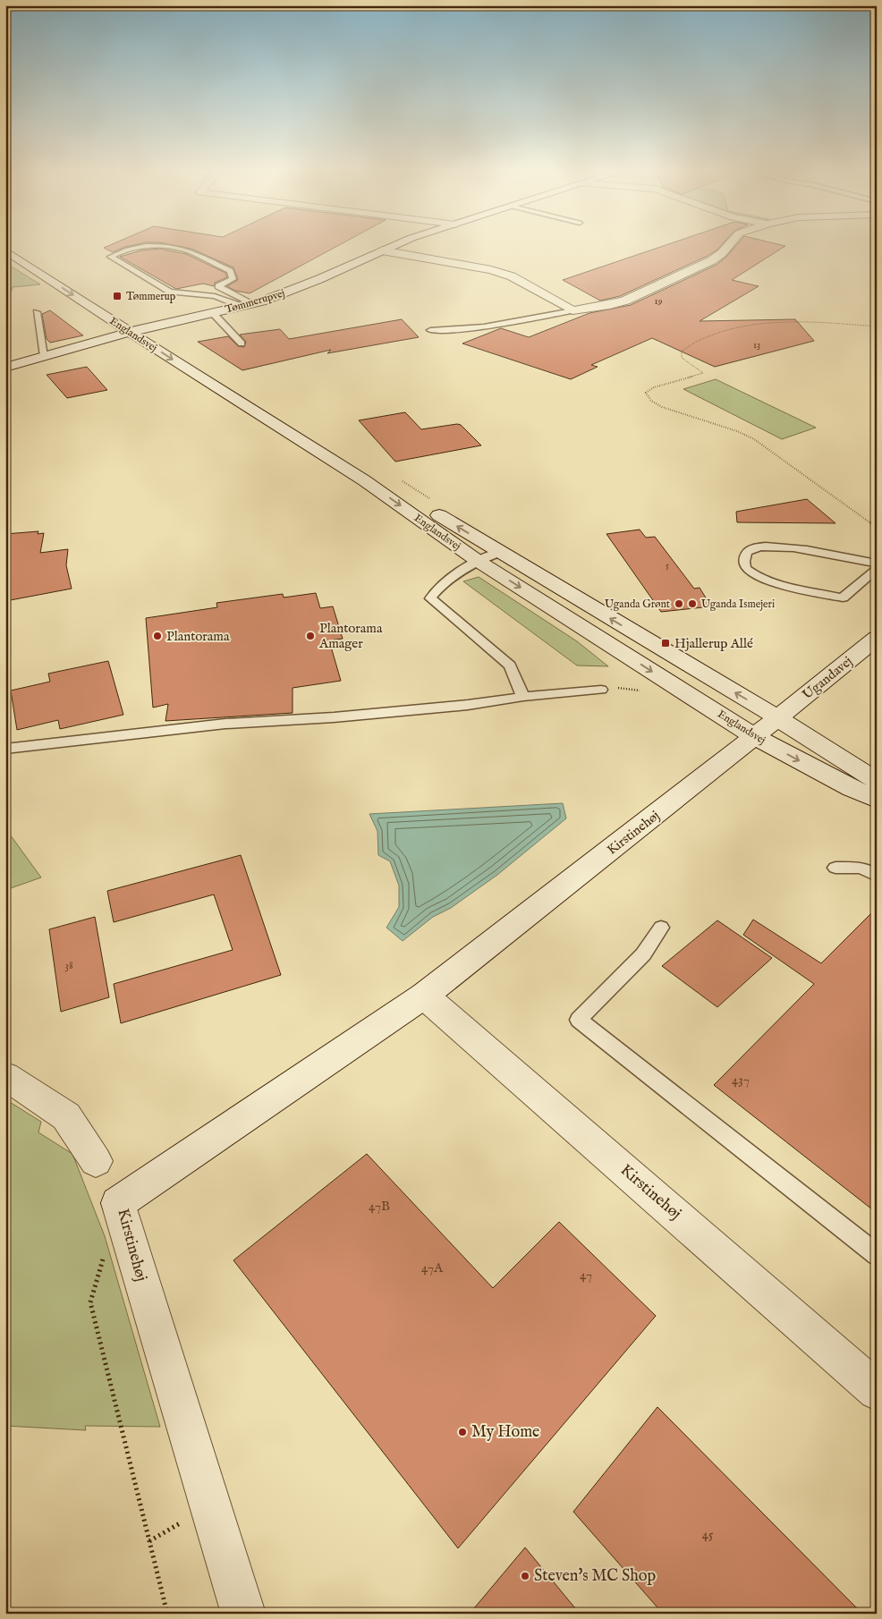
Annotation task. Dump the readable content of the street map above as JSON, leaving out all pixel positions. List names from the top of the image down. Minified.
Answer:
{"streets":{"street":["Tømmerupvej","Englandsvej","Ugandavej","Kirstinehøj"]},"crossings":[["Tømmerupvej","Englandsvej"],["Englandsvej","Ugandavej"],["Englandsvej","Kirstinehøj"],["Ugandavej","Kirstinehøj"]],"places":{"transit":["Tømmerup","Hjallerup Allé"],"other":["Uganda Grønt","Uganda Ismejeri","Plantorama","Plantorama Amager","My Home","Steven's MC Shop"]},"house_numbers":["19","13","5","38","437","47B","47A","47","45"]}
